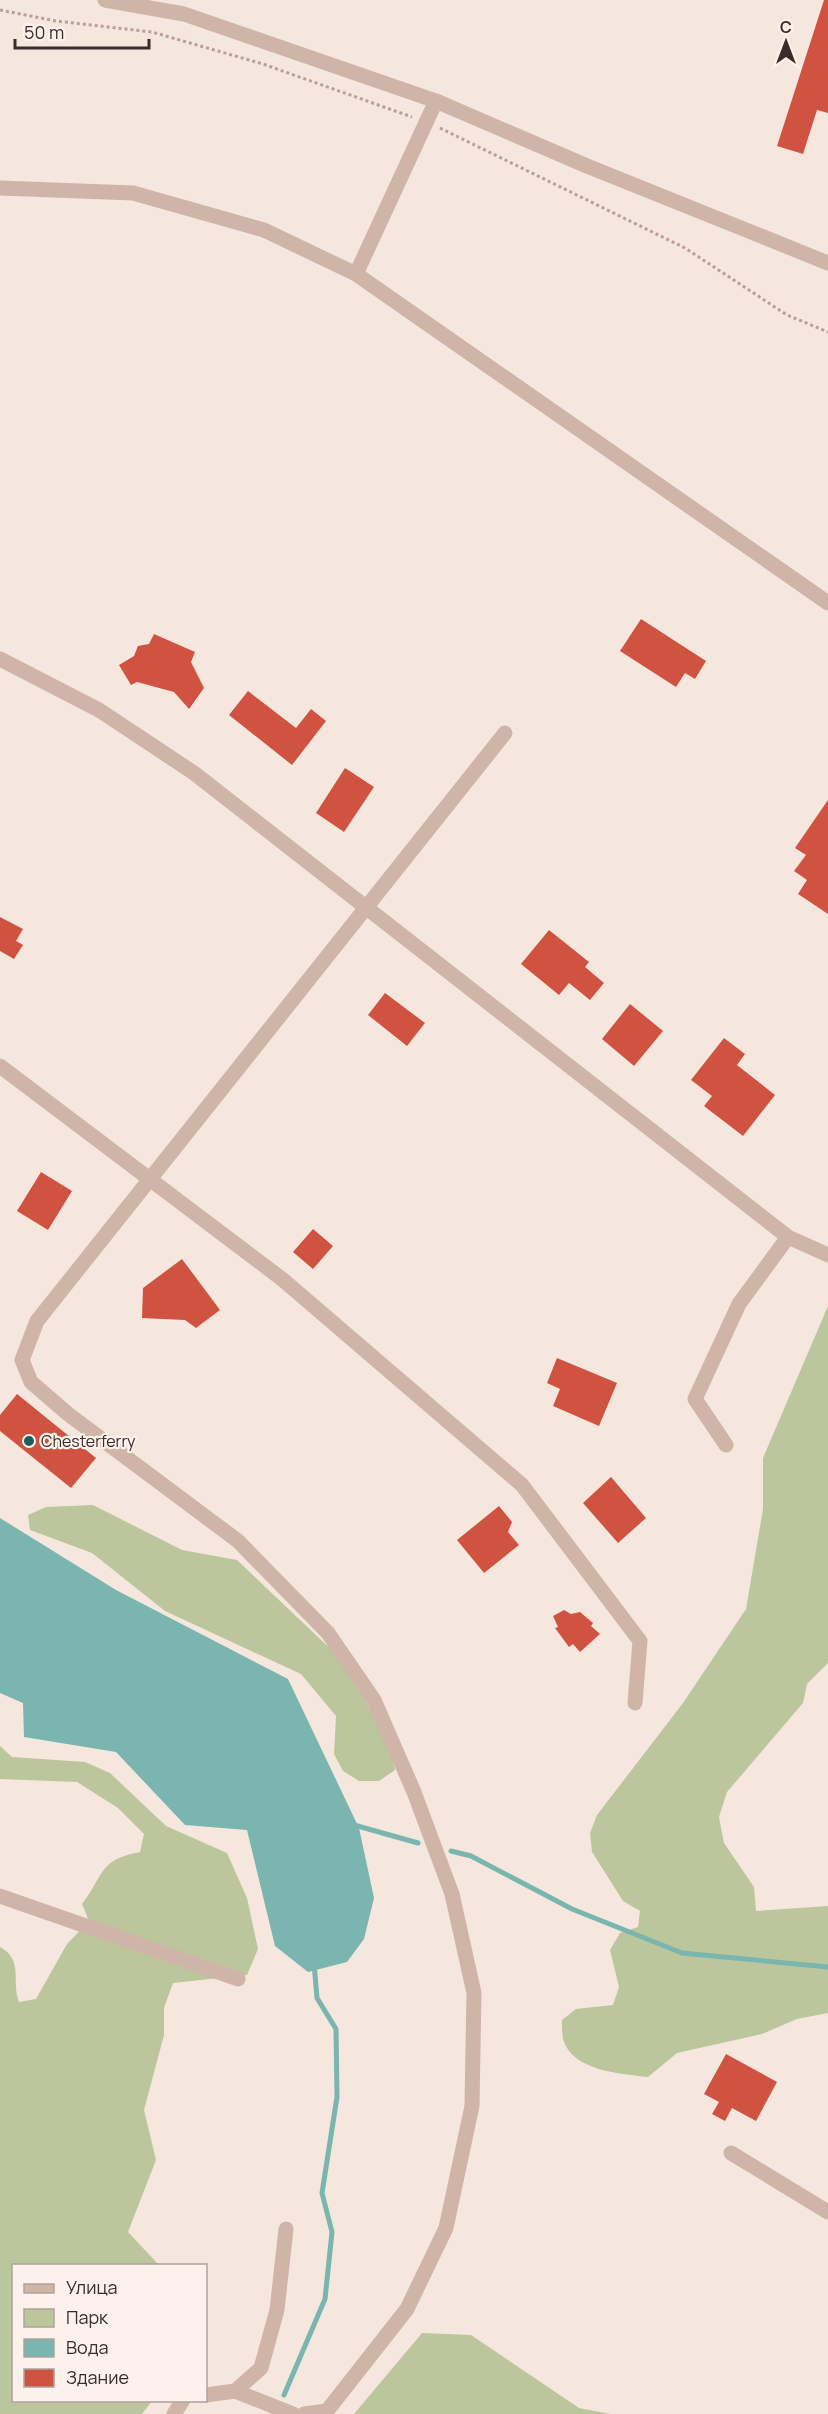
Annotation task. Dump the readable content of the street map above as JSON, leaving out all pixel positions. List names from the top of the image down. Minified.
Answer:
{"places":["Chesterferry"],"legend":["Улица","Парк","Вода","Здание"],"scale_bar":"50 m","north":"top"}
